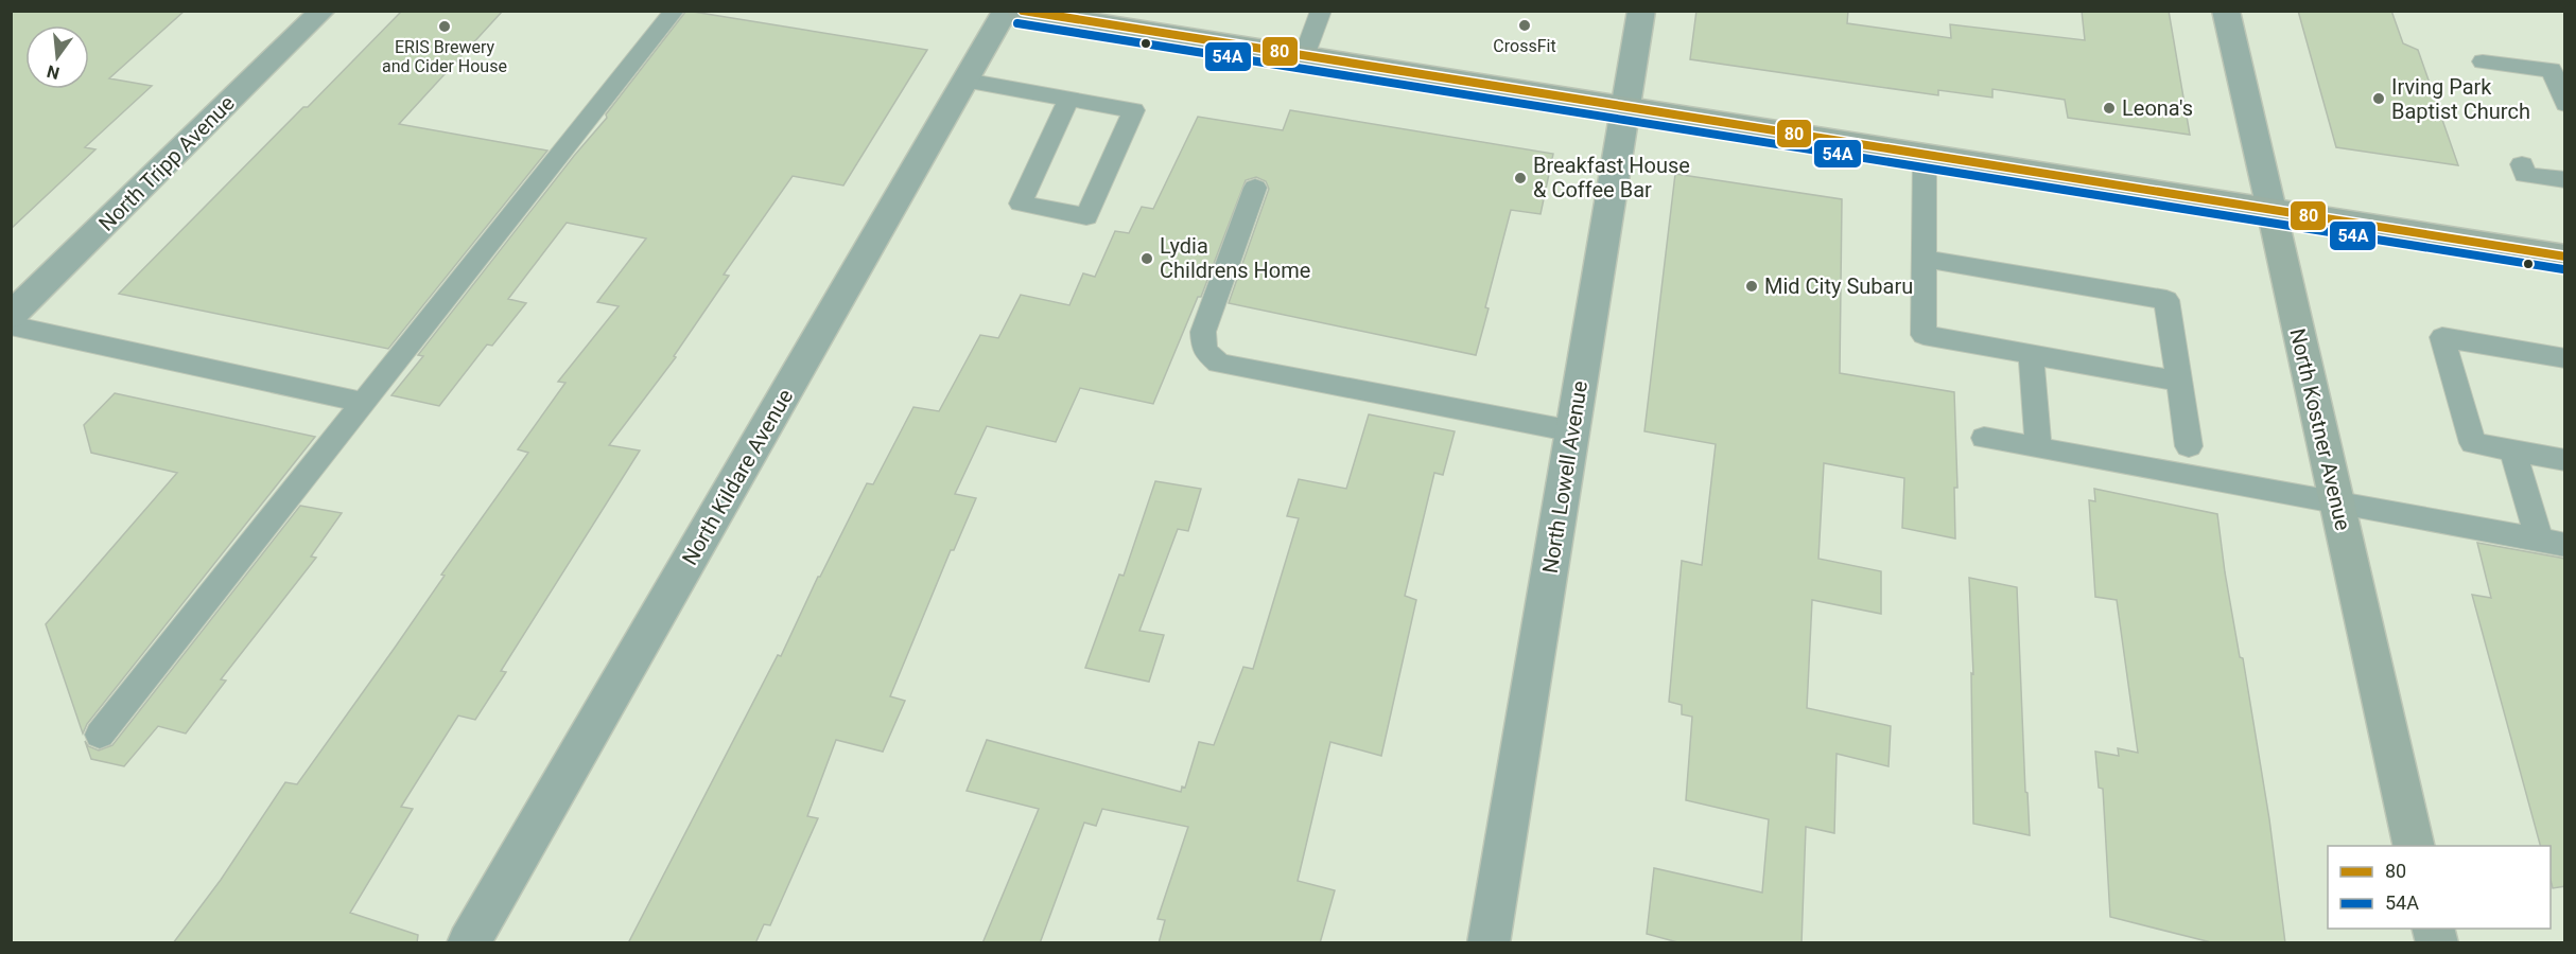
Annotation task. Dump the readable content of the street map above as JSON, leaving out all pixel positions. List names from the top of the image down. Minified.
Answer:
{"streets":{"street":["North Tripp Avenue","North Kostner Avenue","North Kildare Avenue","North Lowell Avenue"]},"places":["CrossFit","ERIS Brewery and Cider House","Irving Park Baptist Church","Leona's","Breakfast House & Coffee Bar","Lydia Childrens Home","Mid City Subaru"],"lines":["transit line 80","transit line 54A"],"legend":["80","54A"],"north":"bottom"}
